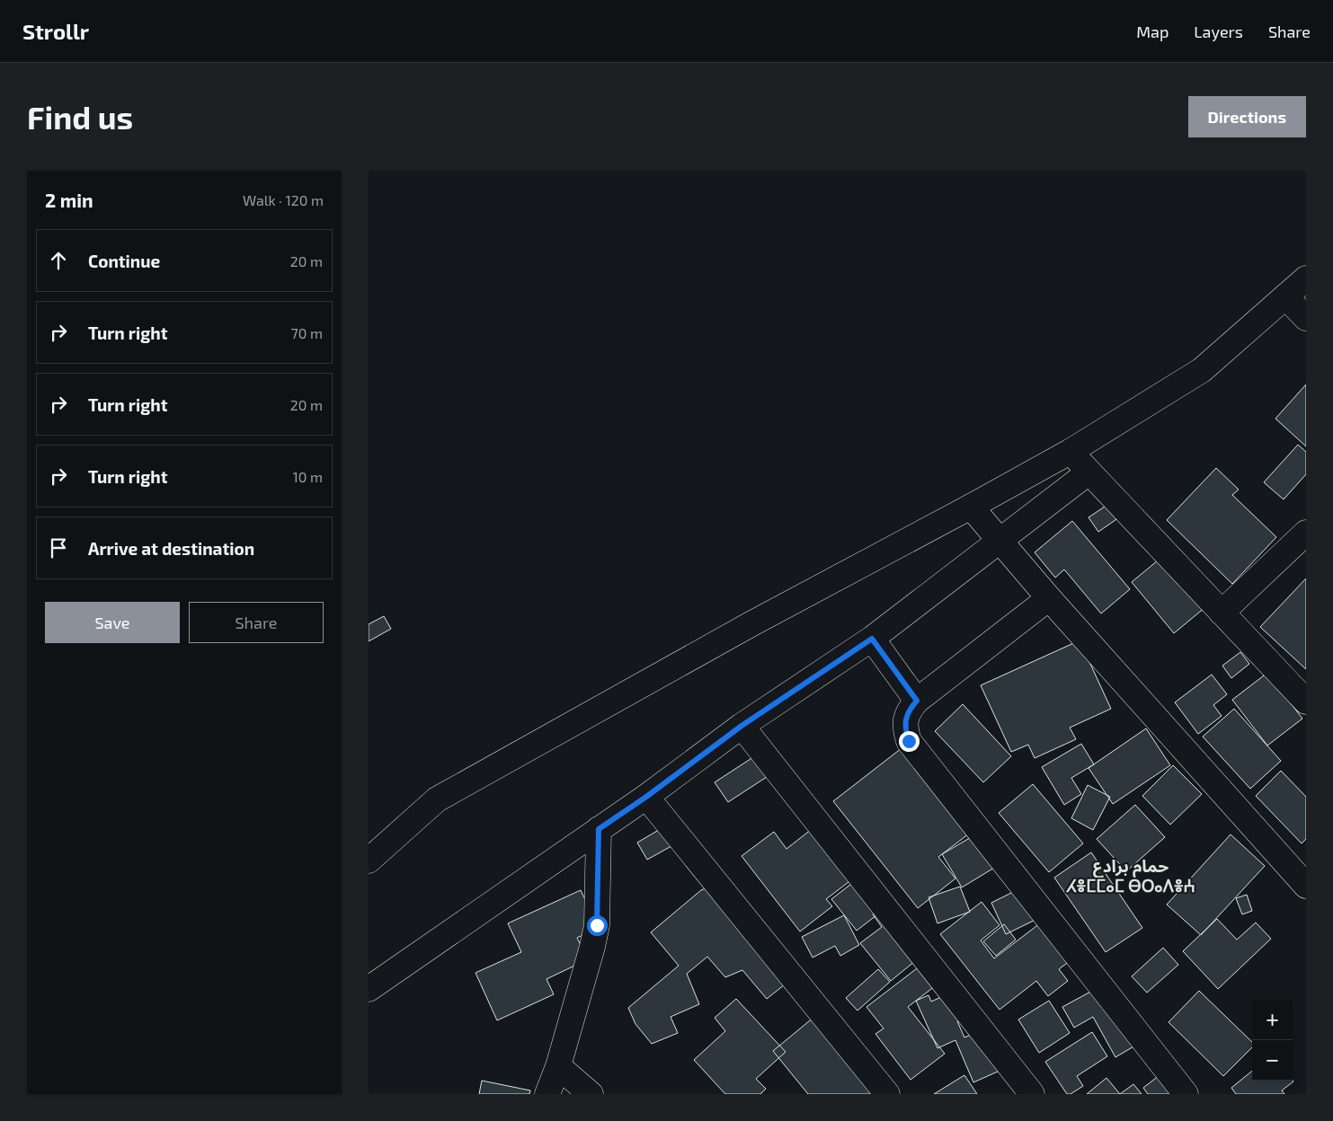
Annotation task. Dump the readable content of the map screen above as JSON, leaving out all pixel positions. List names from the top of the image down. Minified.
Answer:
{"districts":["حمام برادع ⵃⴻⵎⵎⴰⵎ ⴱⵔⴰⴷⴻⵄ"],"page":{"header":"Strollr","nav":["Map","Layers","Share"],"buttons":["Directions",["Save","Share"]],"title":"Find us","heading":["2 min","Walk · 120 m"],"list":[["Continue","20 m"],["Turn right","70 m"],["Turn right","20 m"],["Turn right","10 m"],"Arrive at destination"],"map_buttons":["+","−"]}}
